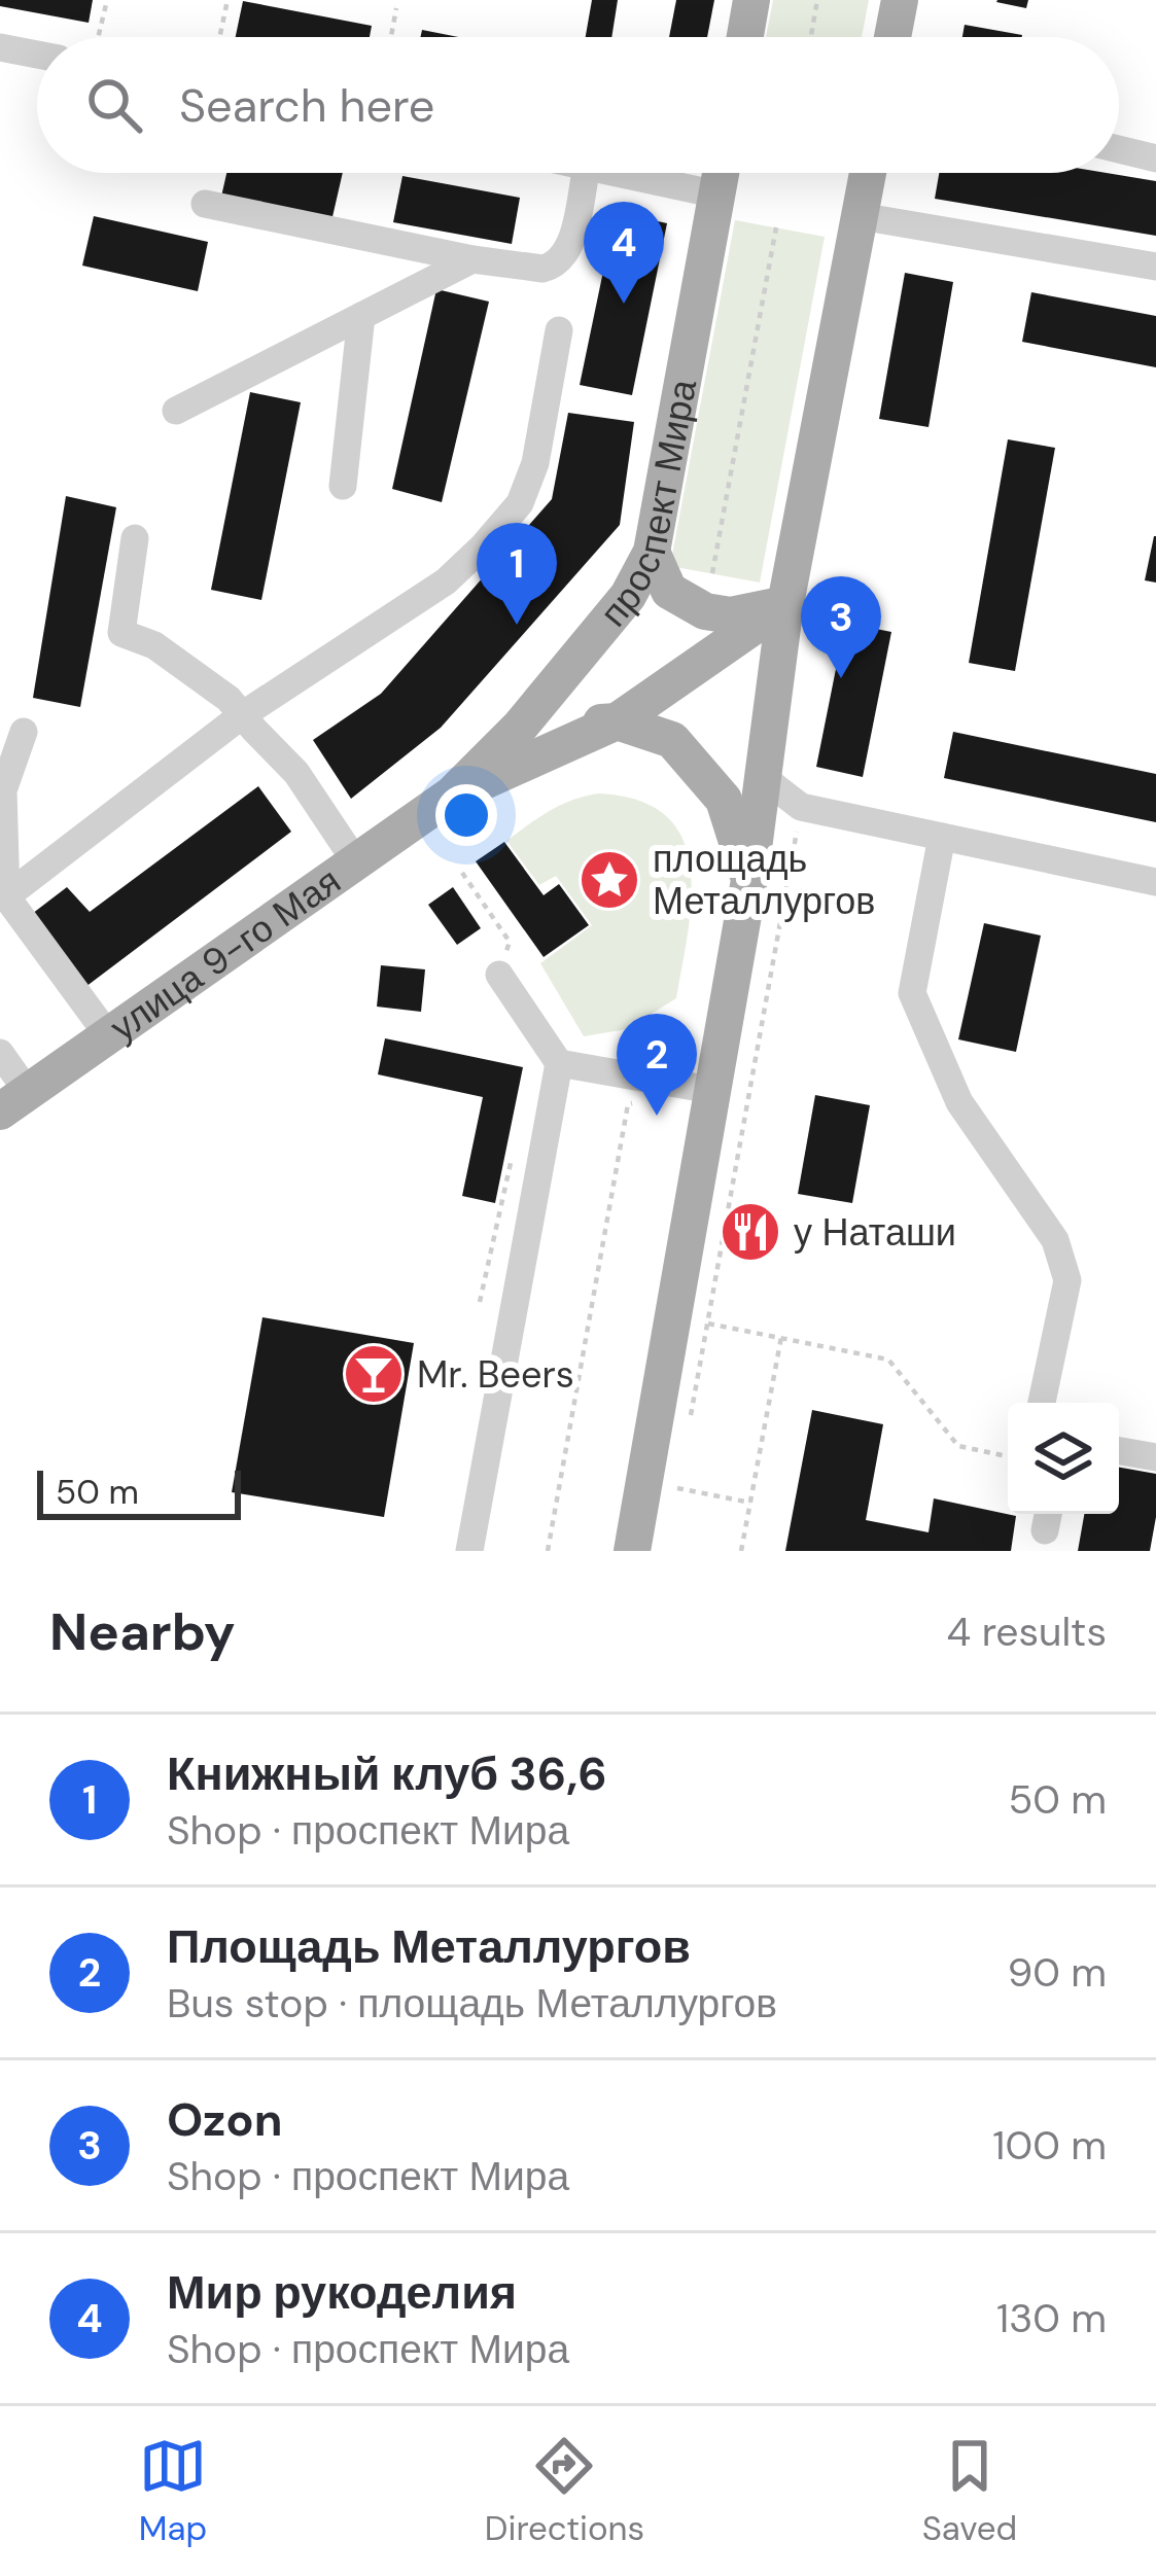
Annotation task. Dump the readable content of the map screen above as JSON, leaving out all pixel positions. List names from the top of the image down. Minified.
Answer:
{"streets":{"main road":["проспект Мира","улица 9-го Мая"]},"crossings":[["проспект Мира","улица 9-го Мая"]],"places":{"place":["площадь Металлургов"],"restaurant":["у Наташи"],"bar":["Mr. Beers"]},"scale_bar":"50 m","page":{"search":"Search here","pins":["4","1","3","2"],"scale":"50 m","heading":["Nearby","4 results"],"list":[{"mark":"1","name":"Книжный клуб 36,6","note":"Shop · проспект Мира","value":"50 m"},{"mark":"2","name":"Площадь Металлургов","note":"Bus stop · площадь Металлургов","value":"90 m"},{"mark":"3","name":"Ozon","note":"Shop · проспект Мира","value":"100 m"},{"mark":"4","name":"Мир рукоделия","note":"Shop · проспект Мира","value":"130 m"}],"nav":["Map","Directions","Saved"]}}
